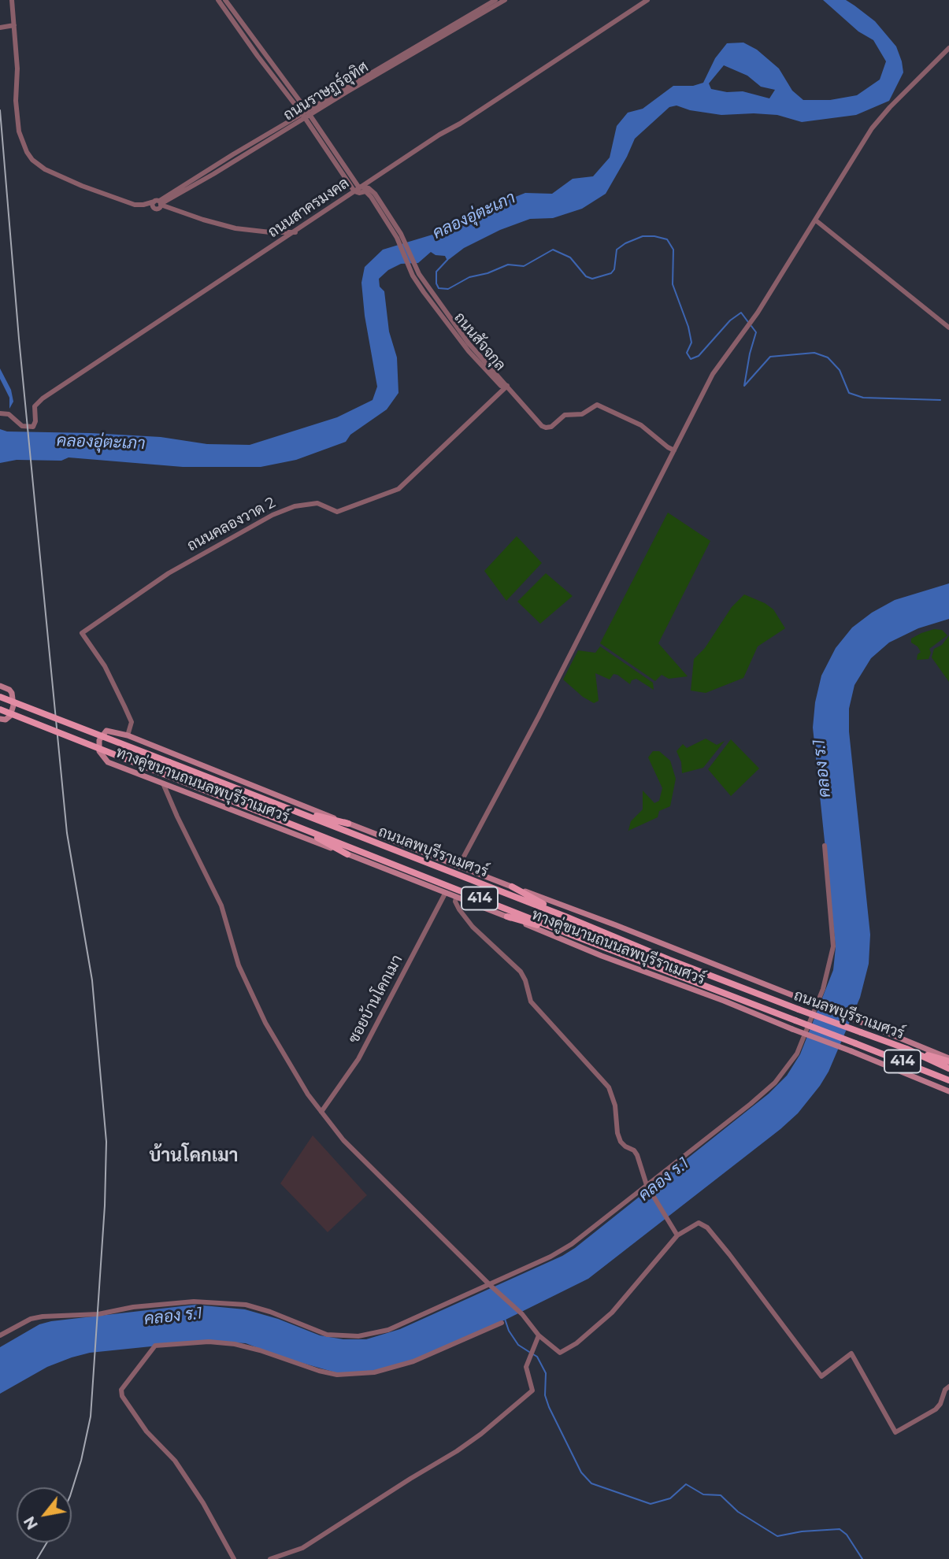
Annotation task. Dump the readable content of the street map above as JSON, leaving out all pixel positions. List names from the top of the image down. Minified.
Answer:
{"streets":{"main road":["ทางคู่ขนานถนนลพบุรีราเมศวร์","ถนนลพบุรีราเมศวร์","414"],"street":["ถนนราษฏร์อุทิศ","ถนนสาครมงคล","ถนนสัจจกุล","ถนนคลองวาด 2","ซอยบ้านโคกเมา"]},"crossings":[["ถนนราษฏร์อุทิศ","ถนนสัจจกุล"],["ถนนสาครมงคล","ถนนสัจจกุล"],["ถนนสัจจกุล","ถนนคลองวาด 2"],["ถนนคลองวาด 2","ทางคู่ขนานถนนลพบุรีราเมศวร์"],["ทางคู่ขนานถนนลพบุรีราเมศวร์","ซอยบ้านโคกเมา"]],"districts":["บ้านโคกเมา"],"water":["คลองอุ่ตะเภา","คลอง ร.1"],"north":"bottom left"}
